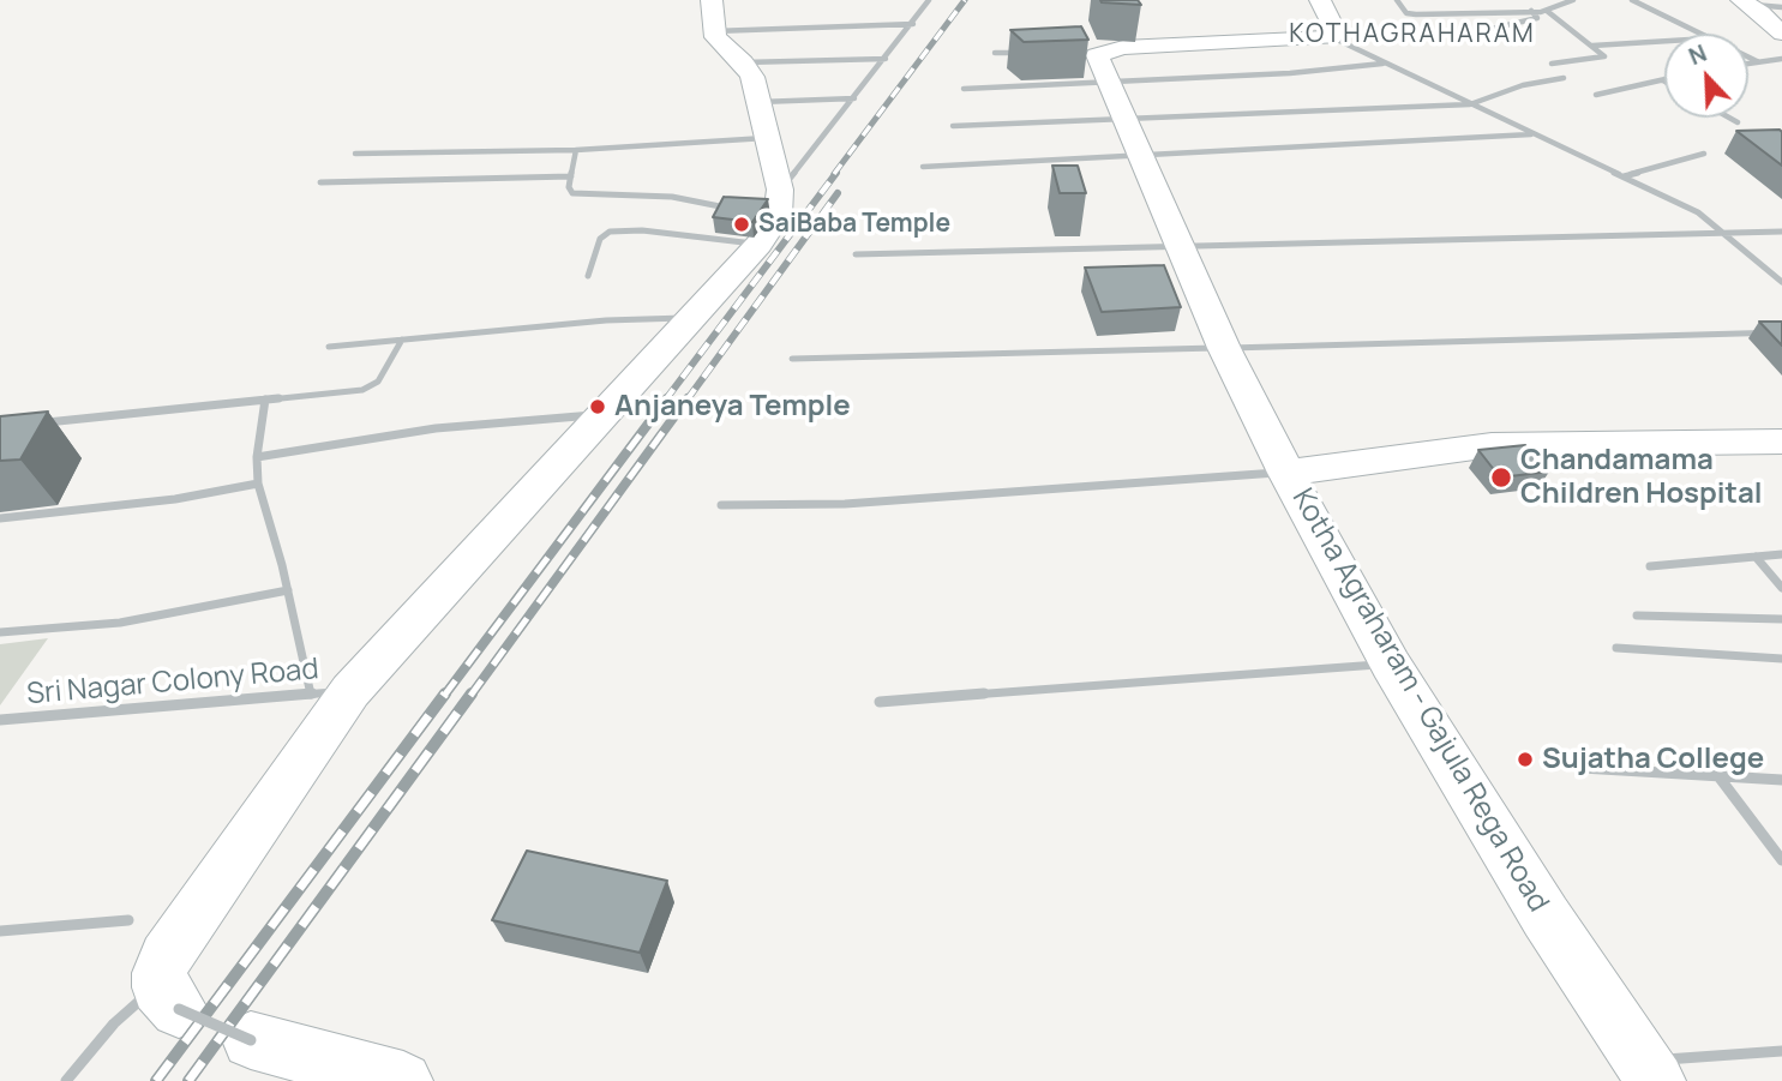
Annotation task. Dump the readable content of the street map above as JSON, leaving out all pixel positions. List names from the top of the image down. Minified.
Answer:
{"streets":{"street":["Sri Nagar Colony Road","Kotha Agraharam - Gajula Rega Road"]},"districts":["KOTHAGRAHARAM"],"places":["SaiBaba Temple","Anjaneya Temple","Chandamama Children Hospital","Sujatha College"],"north":"top left"}
